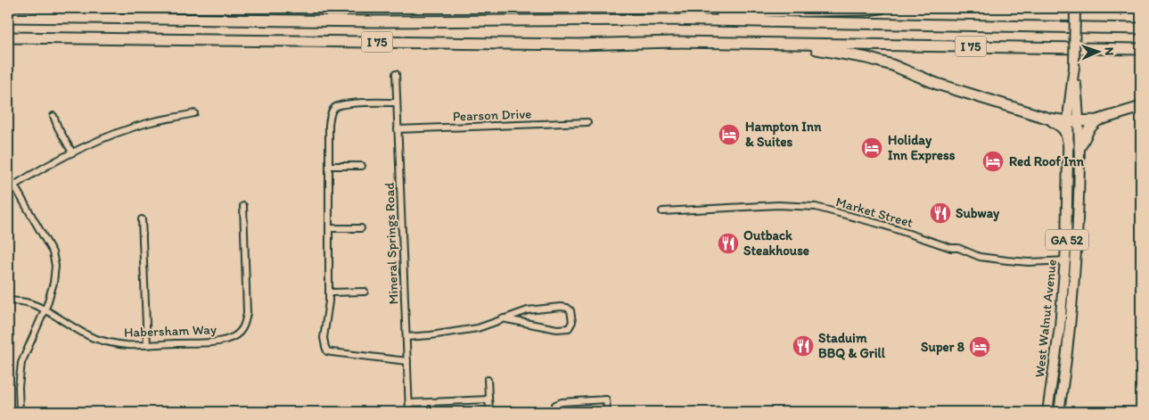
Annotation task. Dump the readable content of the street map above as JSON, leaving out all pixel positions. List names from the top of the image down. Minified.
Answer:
{"streets":{"highway":["I 75"],"main road":["GA 52","West Walnut Avenue"],"street":["Pearson Drive","Market Street","Mineral Springs Road","Habersham Way"]},"crossings":[["Pearson Drive","Mineral Springs Road"],["Market Street","West Walnut Avenue"]],"places":{"hotel":["Hampton Inn & Suites","Holiday Inn Express","Red Roof Inn","Super 8"],"restaurant":["Subway","Outback Steakhouse","Staduim BBQ & Grill"]},"north":"right"}
